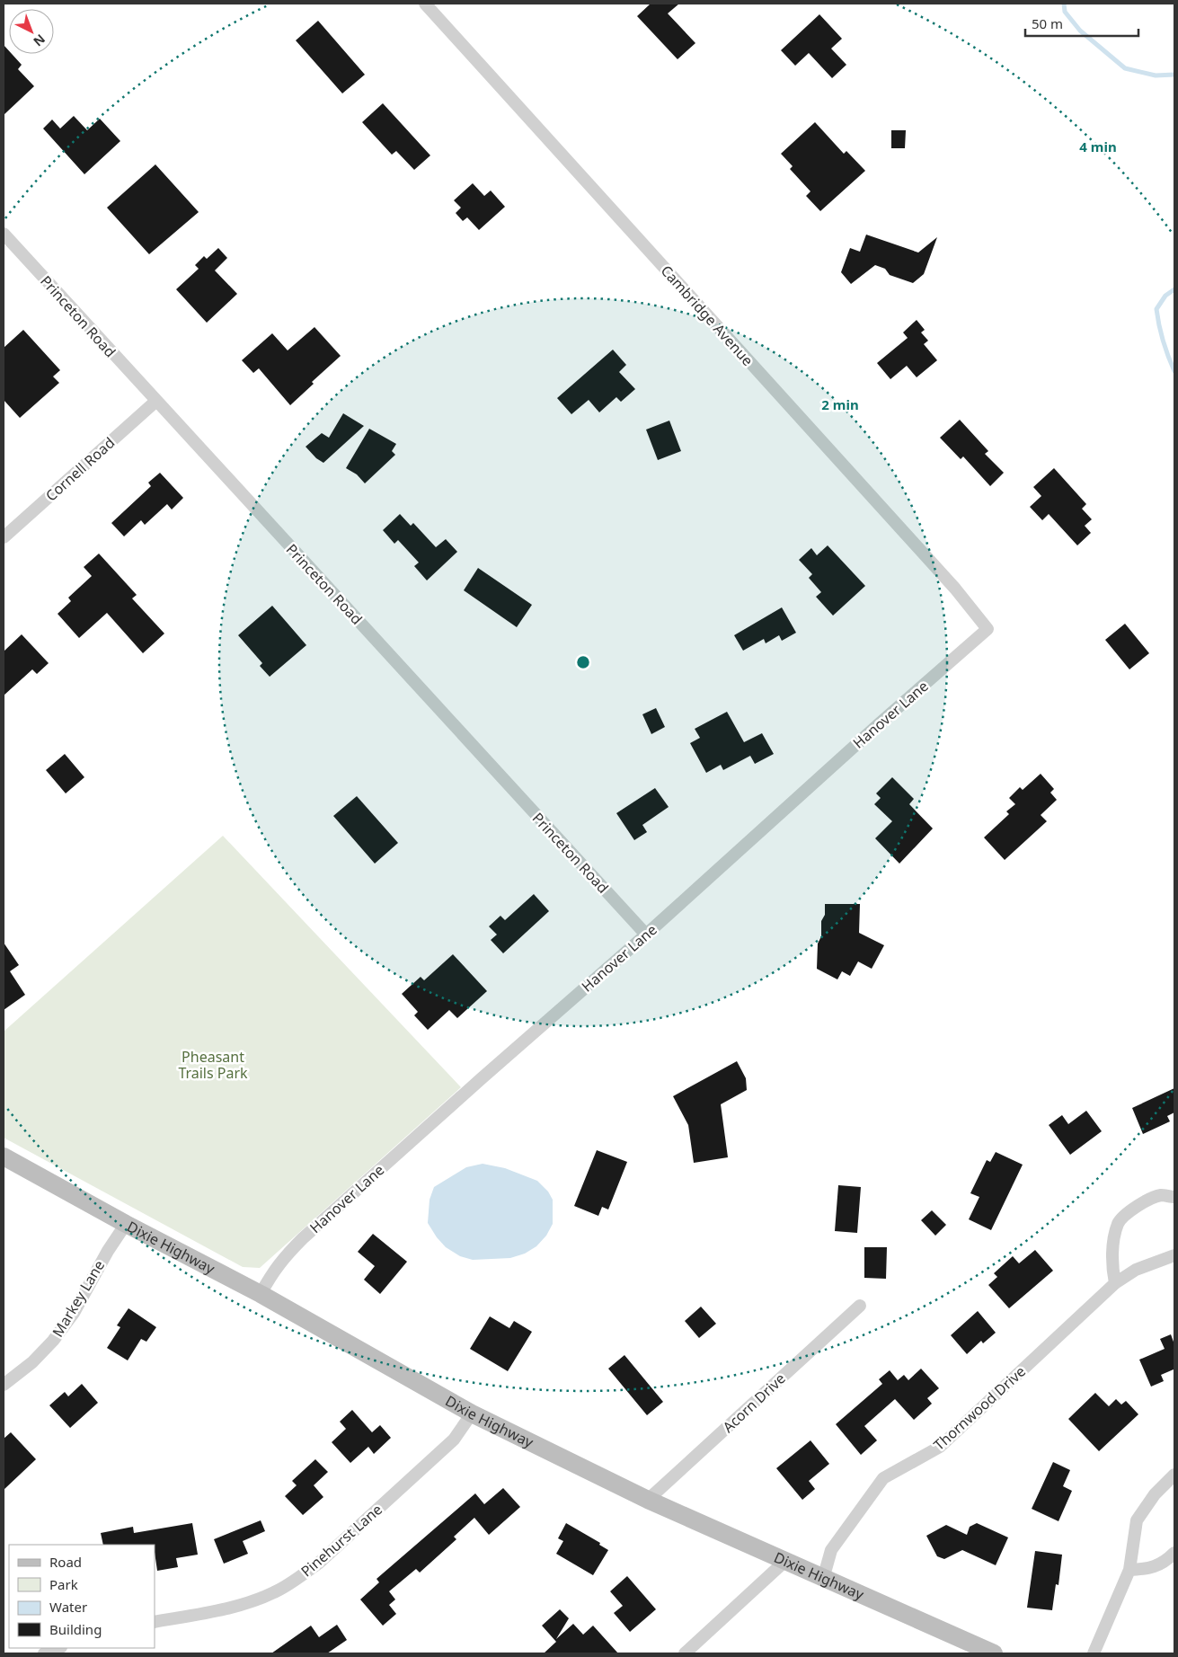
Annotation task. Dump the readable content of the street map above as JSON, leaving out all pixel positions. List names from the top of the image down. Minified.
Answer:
{"streets":{"main road":["Dixie Highway"],"street":["Cambridge Avenue","Princeton Road","Cornell Road","Hanover Lane","Markey Lane","Acorn Drive","Thornwood Drive","Pinehurst Lane"]},"crossings":[["Cambridge Avenue","Hanover Lane"],["Princeton Road","Cornell Road"],["Princeton Road","Hanover Lane"],["Hanover Lane","Dixie Highway"],["Dixie Highway","Markey Lane"],["Dixie Highway","Acorn Drive"],["Dixie Highway","Thornwood Drive"],["Dixie Highway","Pinehurst Lane"]],"parks":["Pheasant Trails Park"],"legend":["Road","Park","Water","Building"],"scale_bar":"50 m","north":"bottom right","rings":["4 min","2 min"]}
